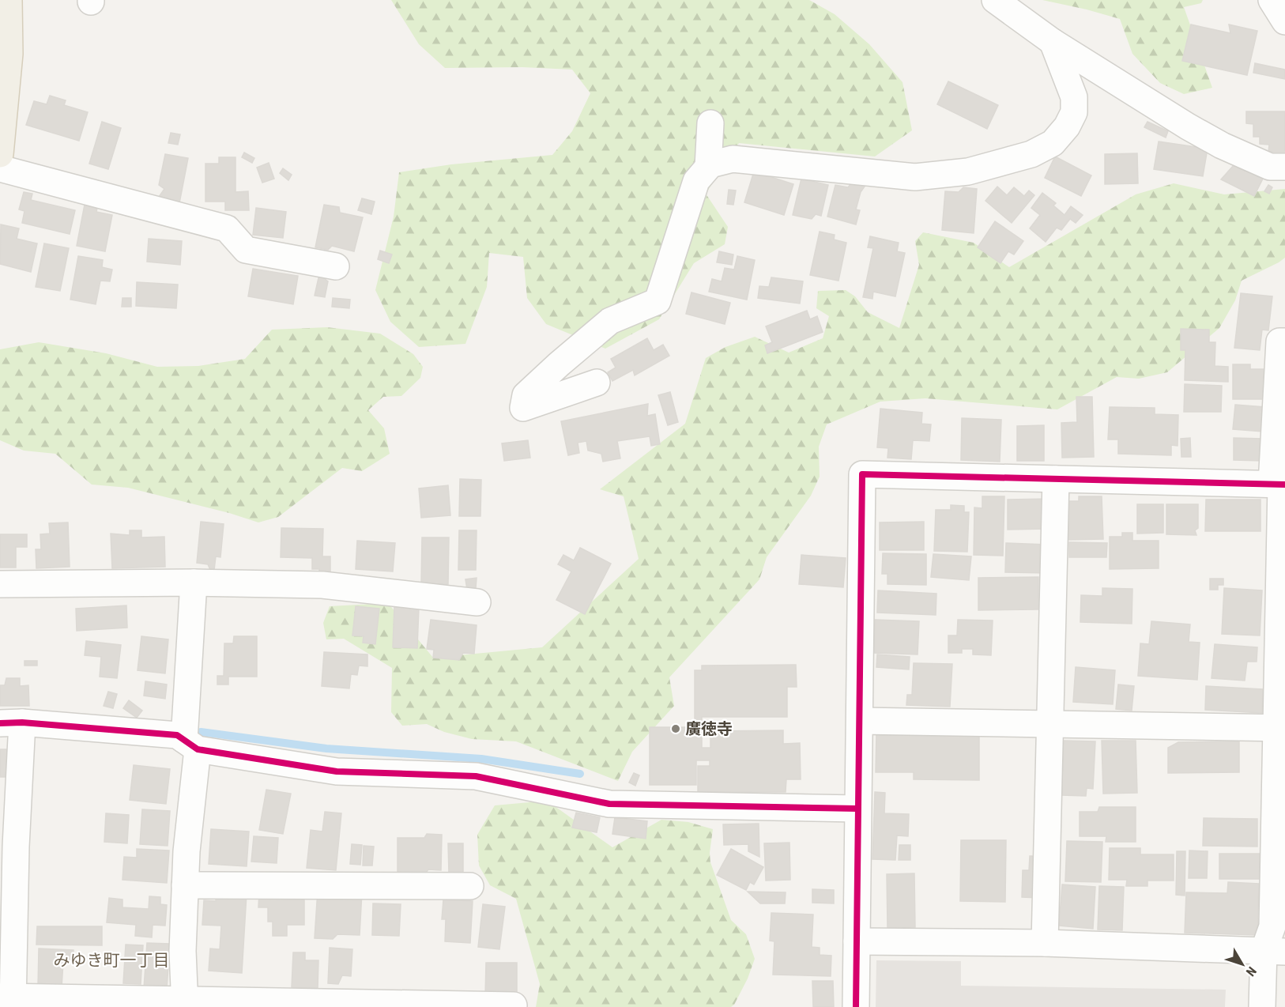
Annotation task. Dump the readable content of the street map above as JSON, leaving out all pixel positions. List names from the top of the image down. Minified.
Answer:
{"districts":["みゆき町一丁目"],"places":["廣徳寺"],"north":"bottom right"}
